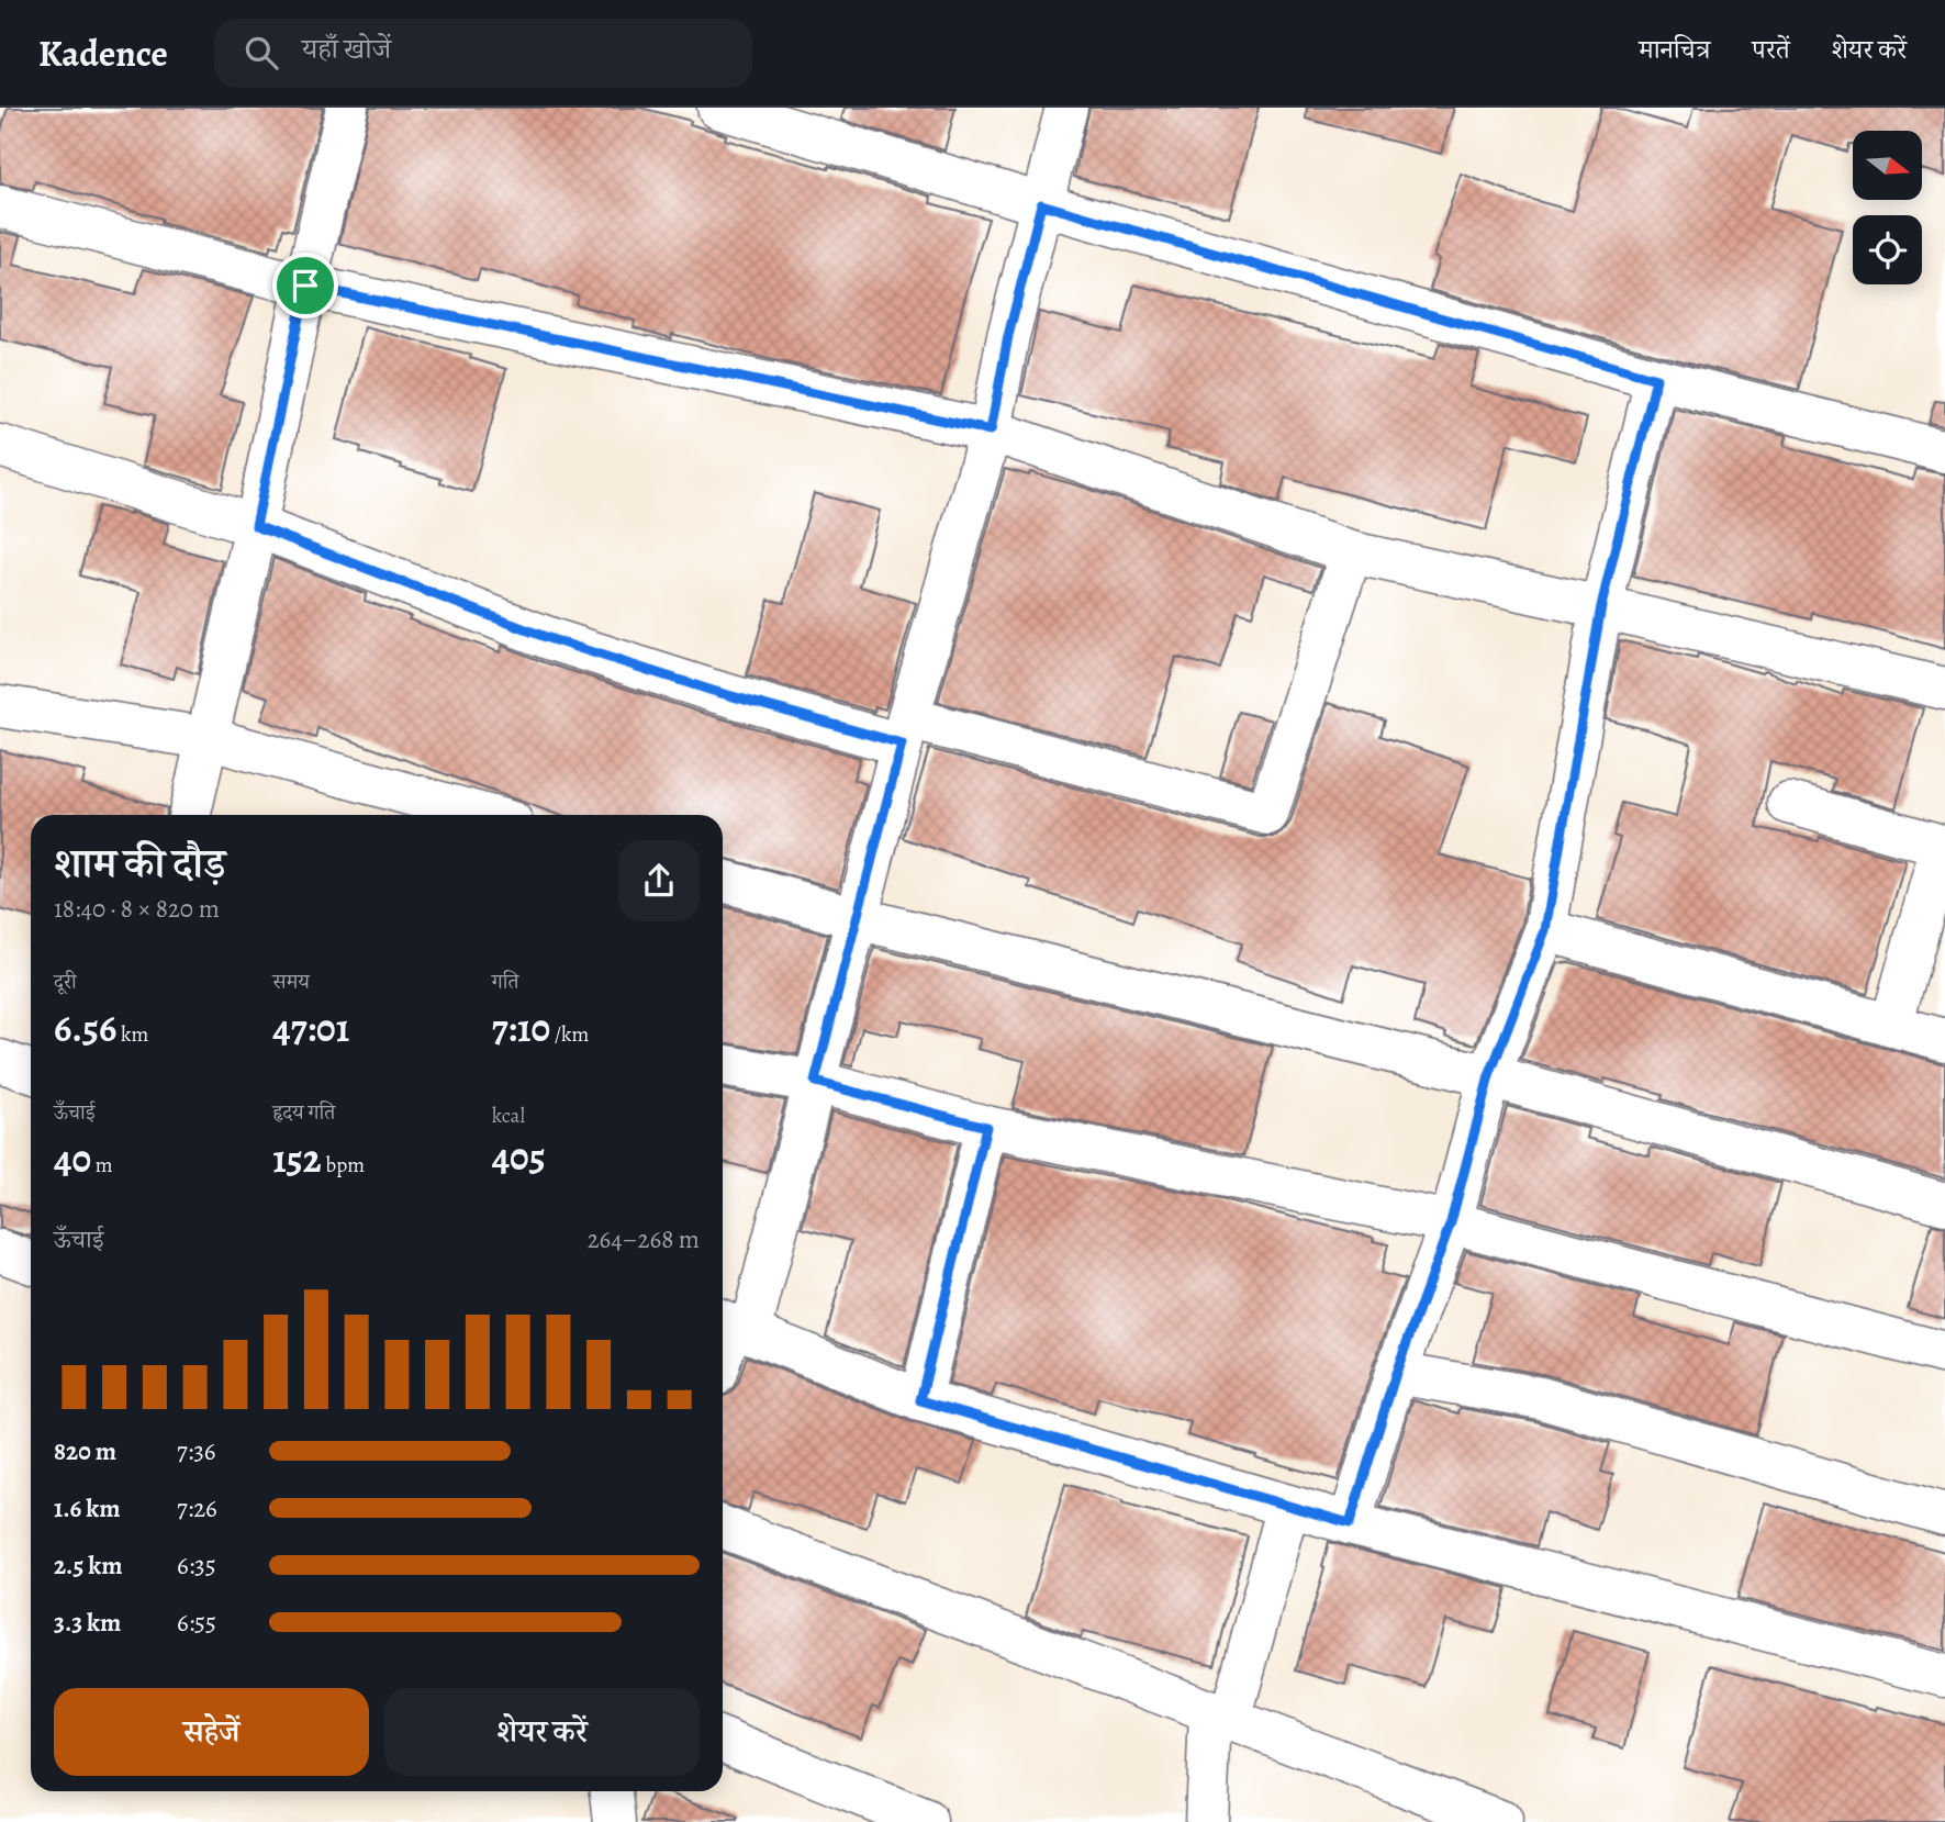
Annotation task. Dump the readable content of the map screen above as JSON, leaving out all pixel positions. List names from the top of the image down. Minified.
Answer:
{"north":"right","page":{"header":"Kadence","search":"यहाँ खोजें","nav":["मानचित्र","परतें","शेयर करें"],"heading":["शाम की दौड़","18:40 · 8 × 820 m"],"stats":[["दूरी","6.56 km"],["समय","47:01"],["गति","7:10 /km"],["ऊँचाई","40 m"],["हृदय गति","152 bpm"],["kcal","405"]],"chart":["ऊँचाई","264–268 m"],"list":[{"name":"820 m","note":"7:36"},{"name":"1.6 km","note":"7:26"},{"name":"2.5 km","note":"6:35"},{"name":"3.3 km","note":"6:55"}],"buttons":["सहेजें","शेयर करें"]}}
